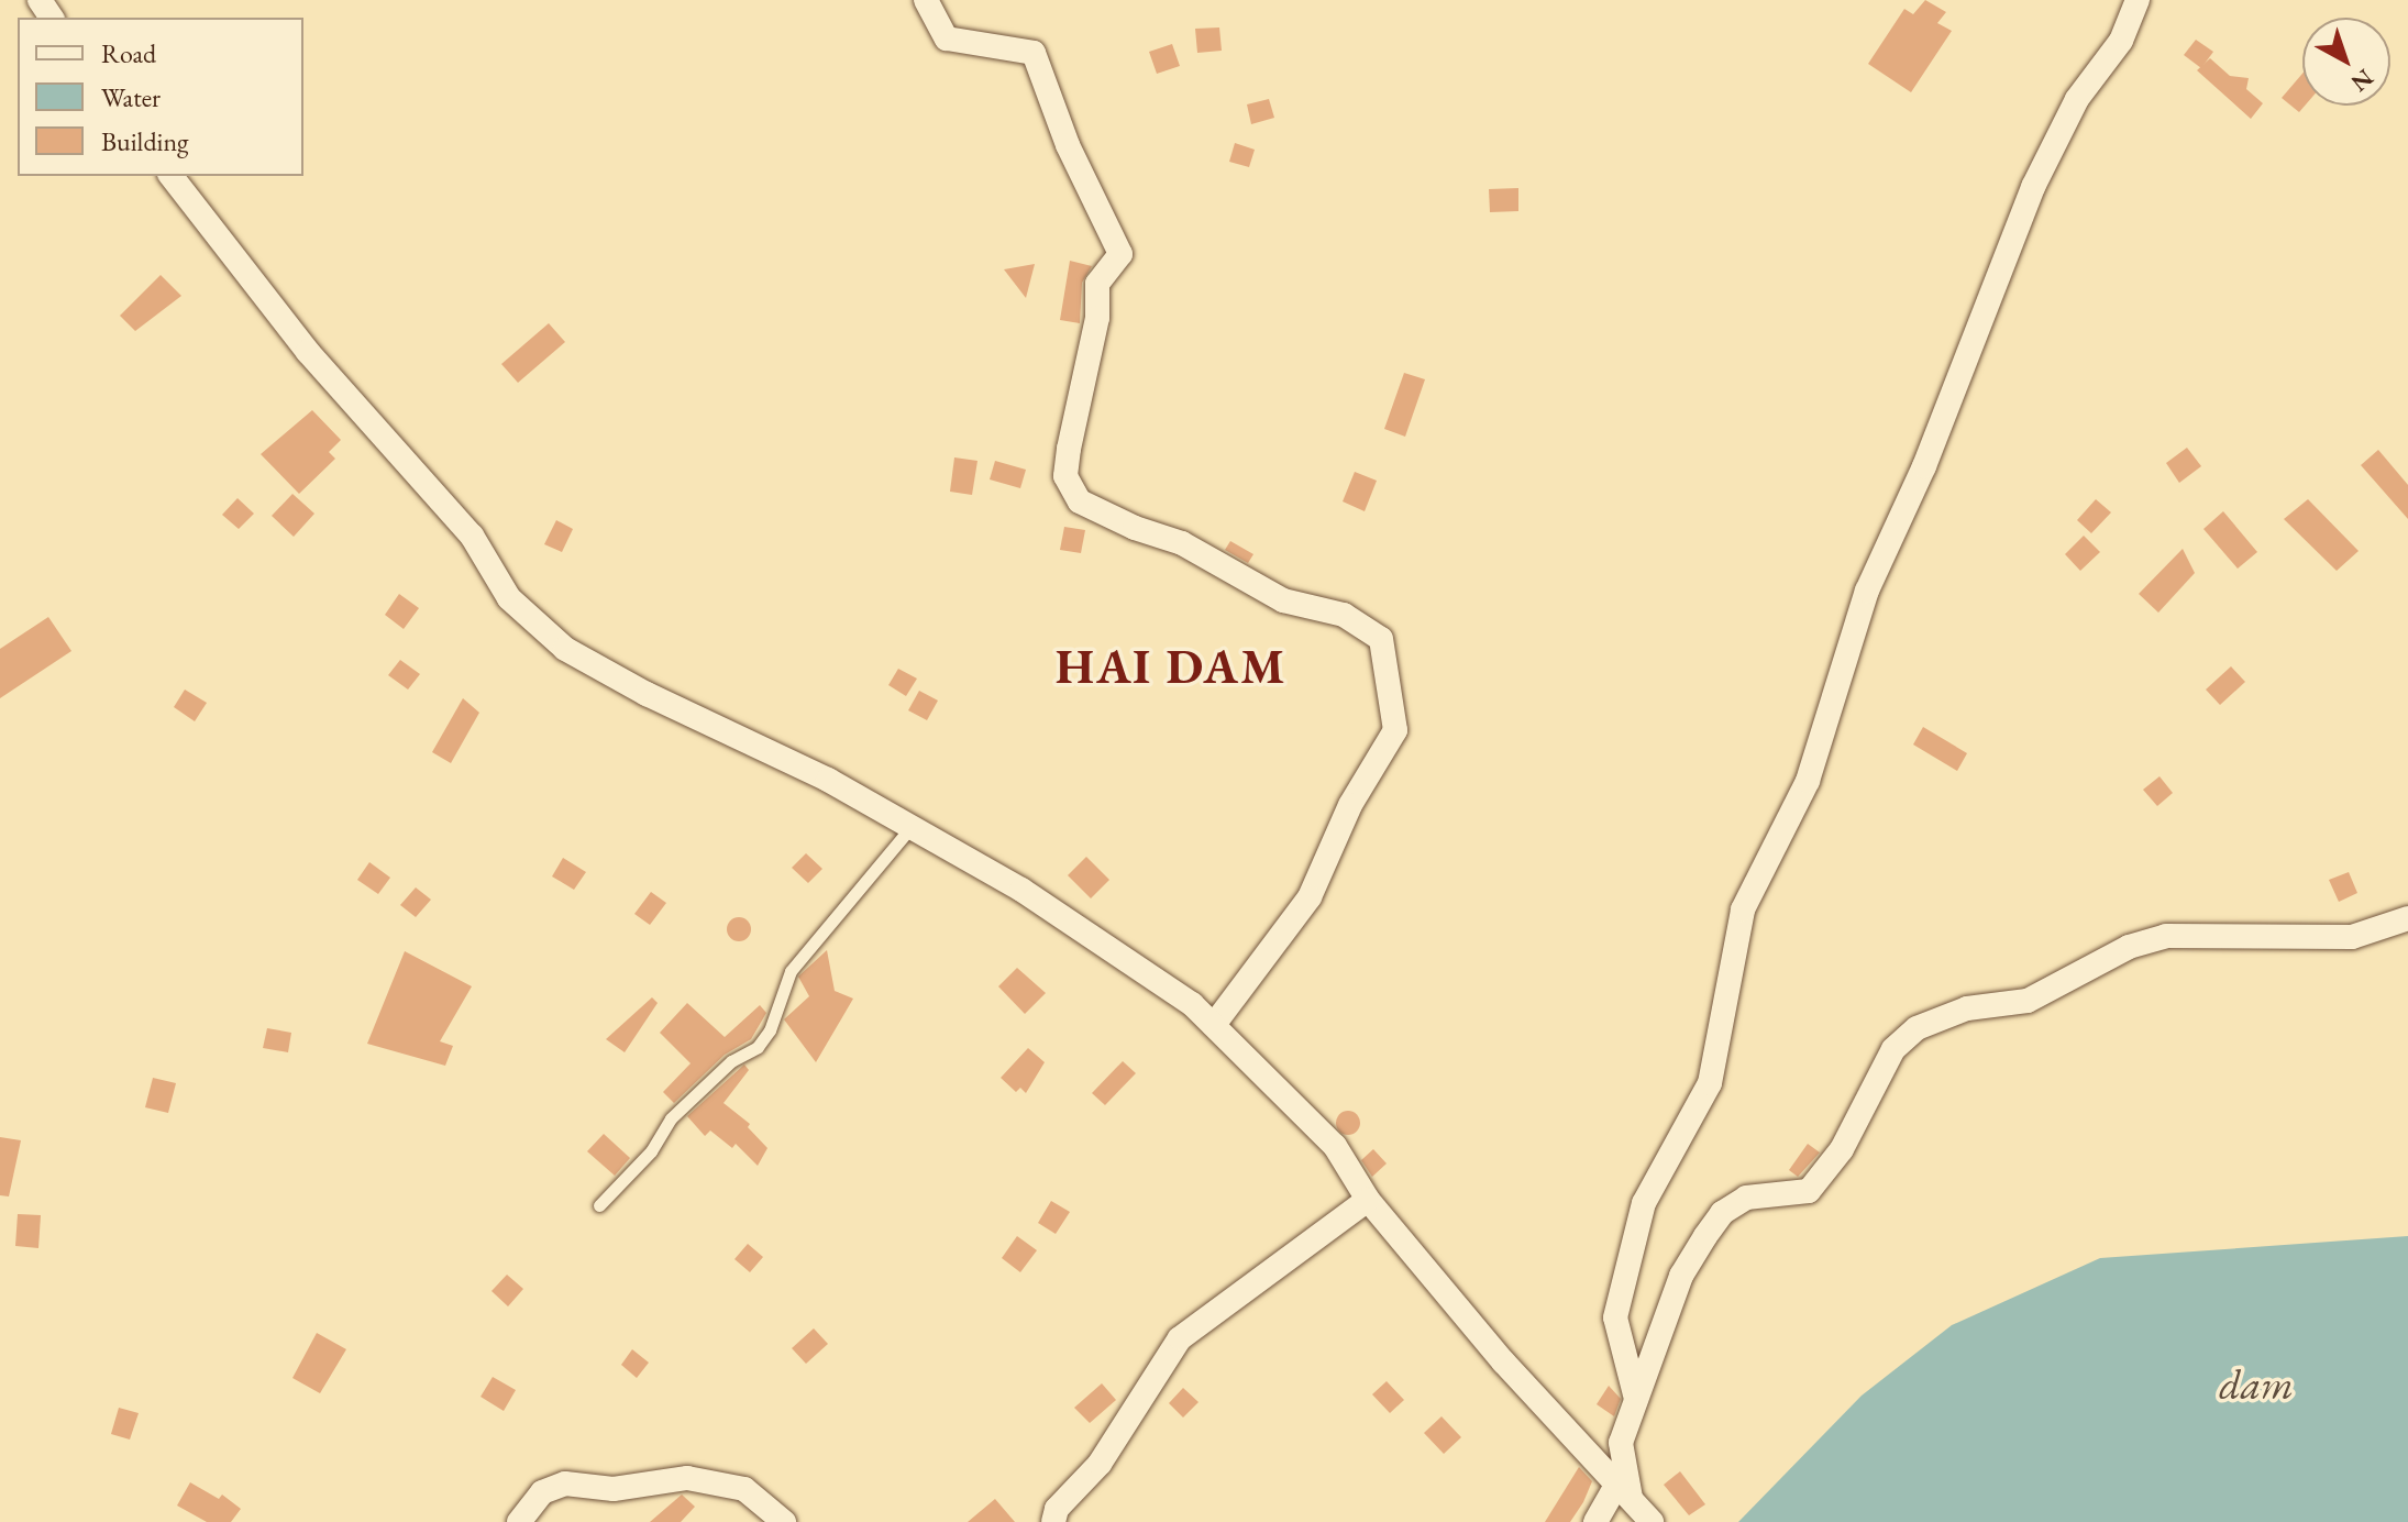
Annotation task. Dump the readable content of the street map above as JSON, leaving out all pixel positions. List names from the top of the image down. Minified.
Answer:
{"districts":["HAI DAM"],"water":["dam"],"legend":["Road","Water","Building"],"north":"bottom right"}
